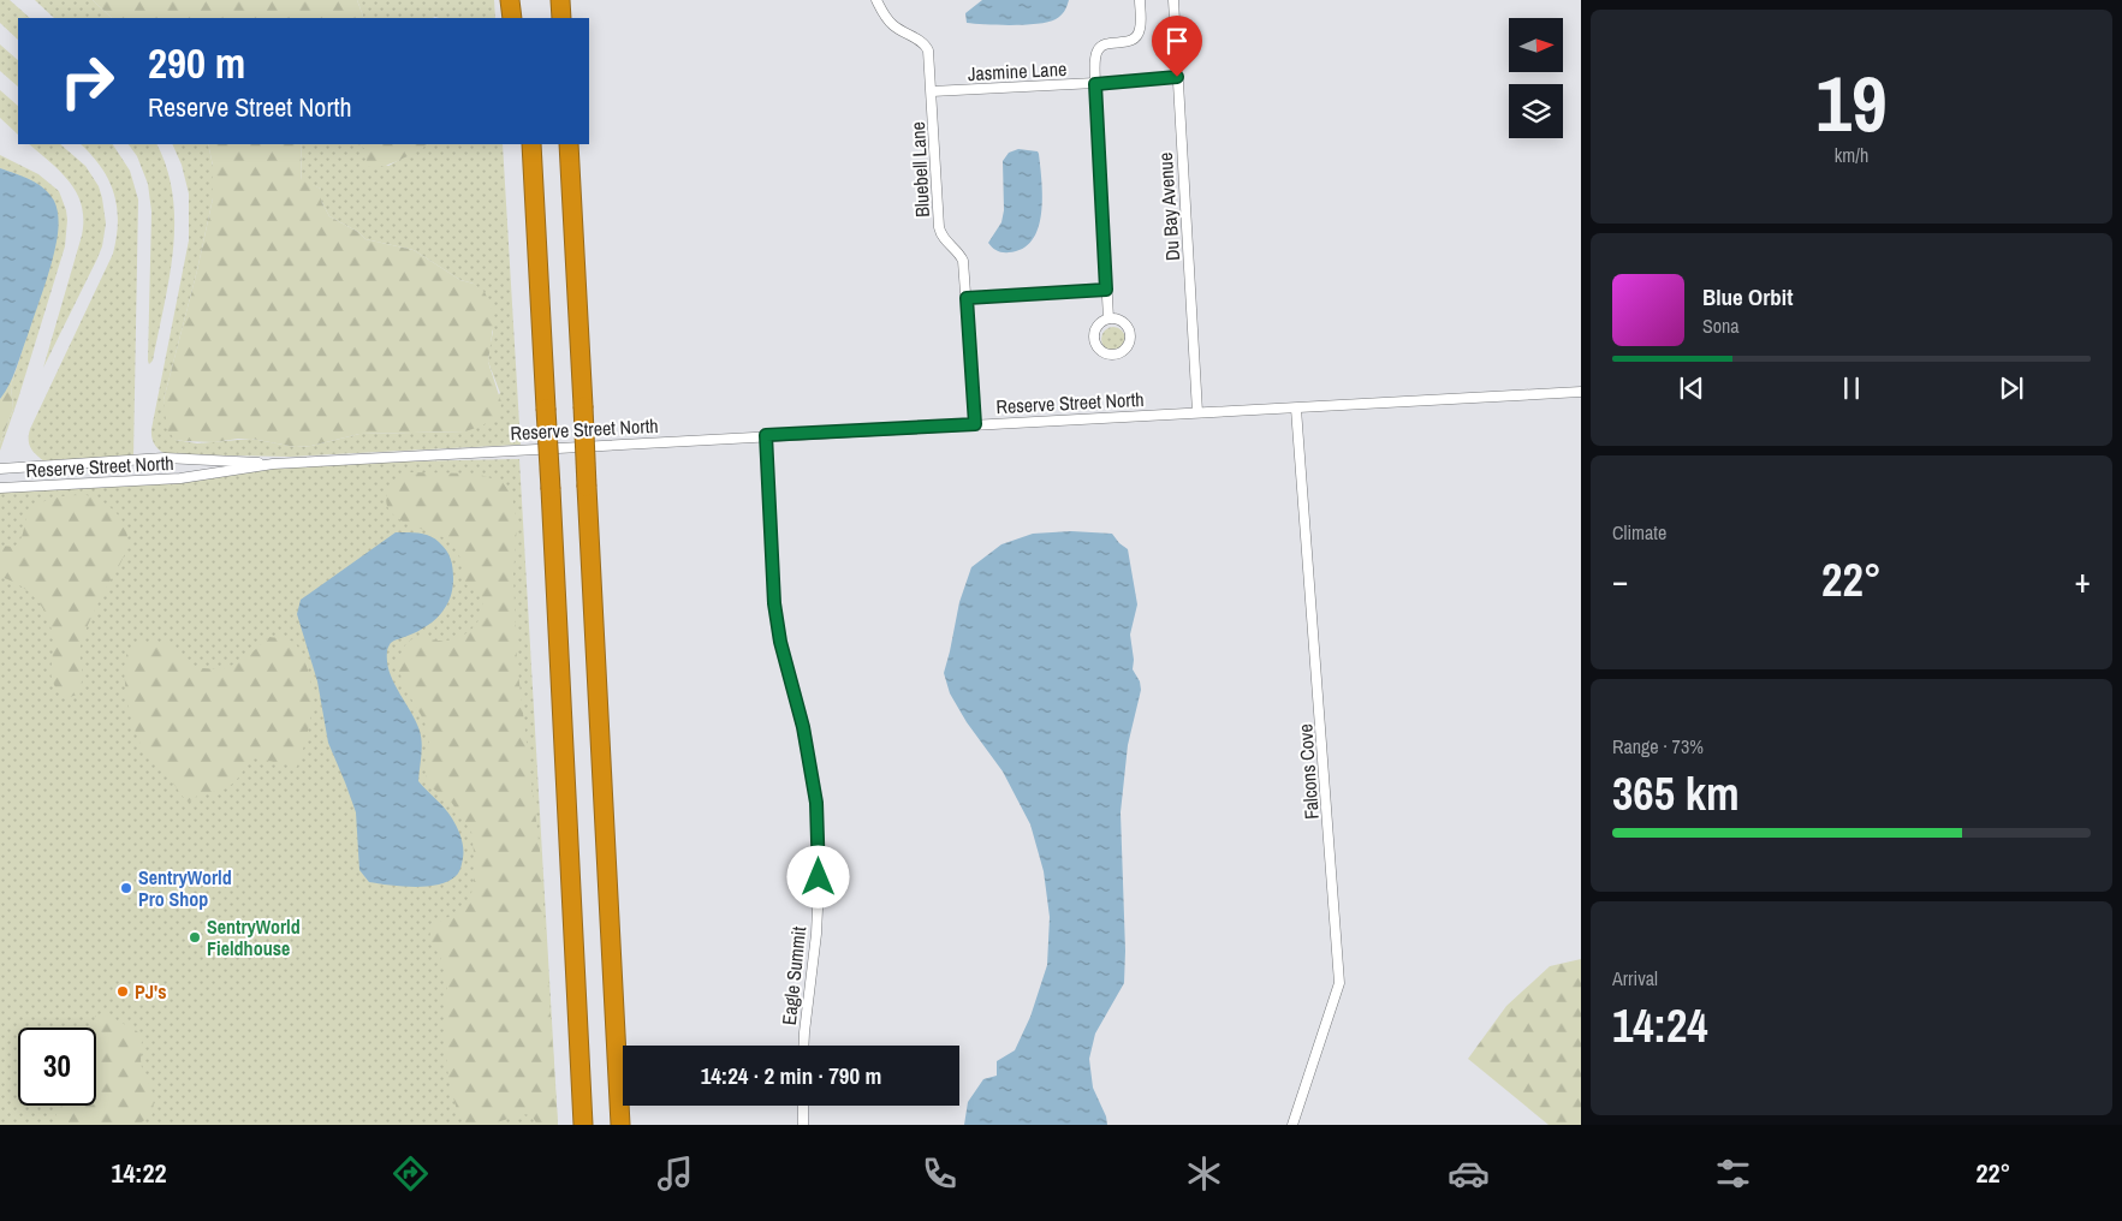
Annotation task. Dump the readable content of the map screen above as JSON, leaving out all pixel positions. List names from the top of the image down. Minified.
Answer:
{"streets":{"street":["Jasmine Lane","Bluebell Lane","Du Bay Avenue","Reserve Street North","Falcons Cove","Eagle Summit"]},"crossings":[["Jasmine Lane","Bluebell Lane"],["Jasmine Lane","Du Bay Avenue"],["Bluebell Lane","Reserve Street North"],["Du Bay Avenue","Reserve Street North"],["Reserve Street North","Falcons Cove"],["Reserve Street North","Eagle Summit"]],"places":["SentryWorld Pro Shop","SentryWorld Fieldhouse","PJ's"],"north":"right","page":{"tile":[["19","km/h"],"Climate",["Range · 73%","365 km"],["Arrival","14:24"]],"turn":["290 m","Reserve Street North"],"song":["Blue Orbit","Sona"],"heat":["−","22°","+"],"limit":"30","trip":"14:24 · 2 min · 790 m","tabs":["14:22","22°"]}}
